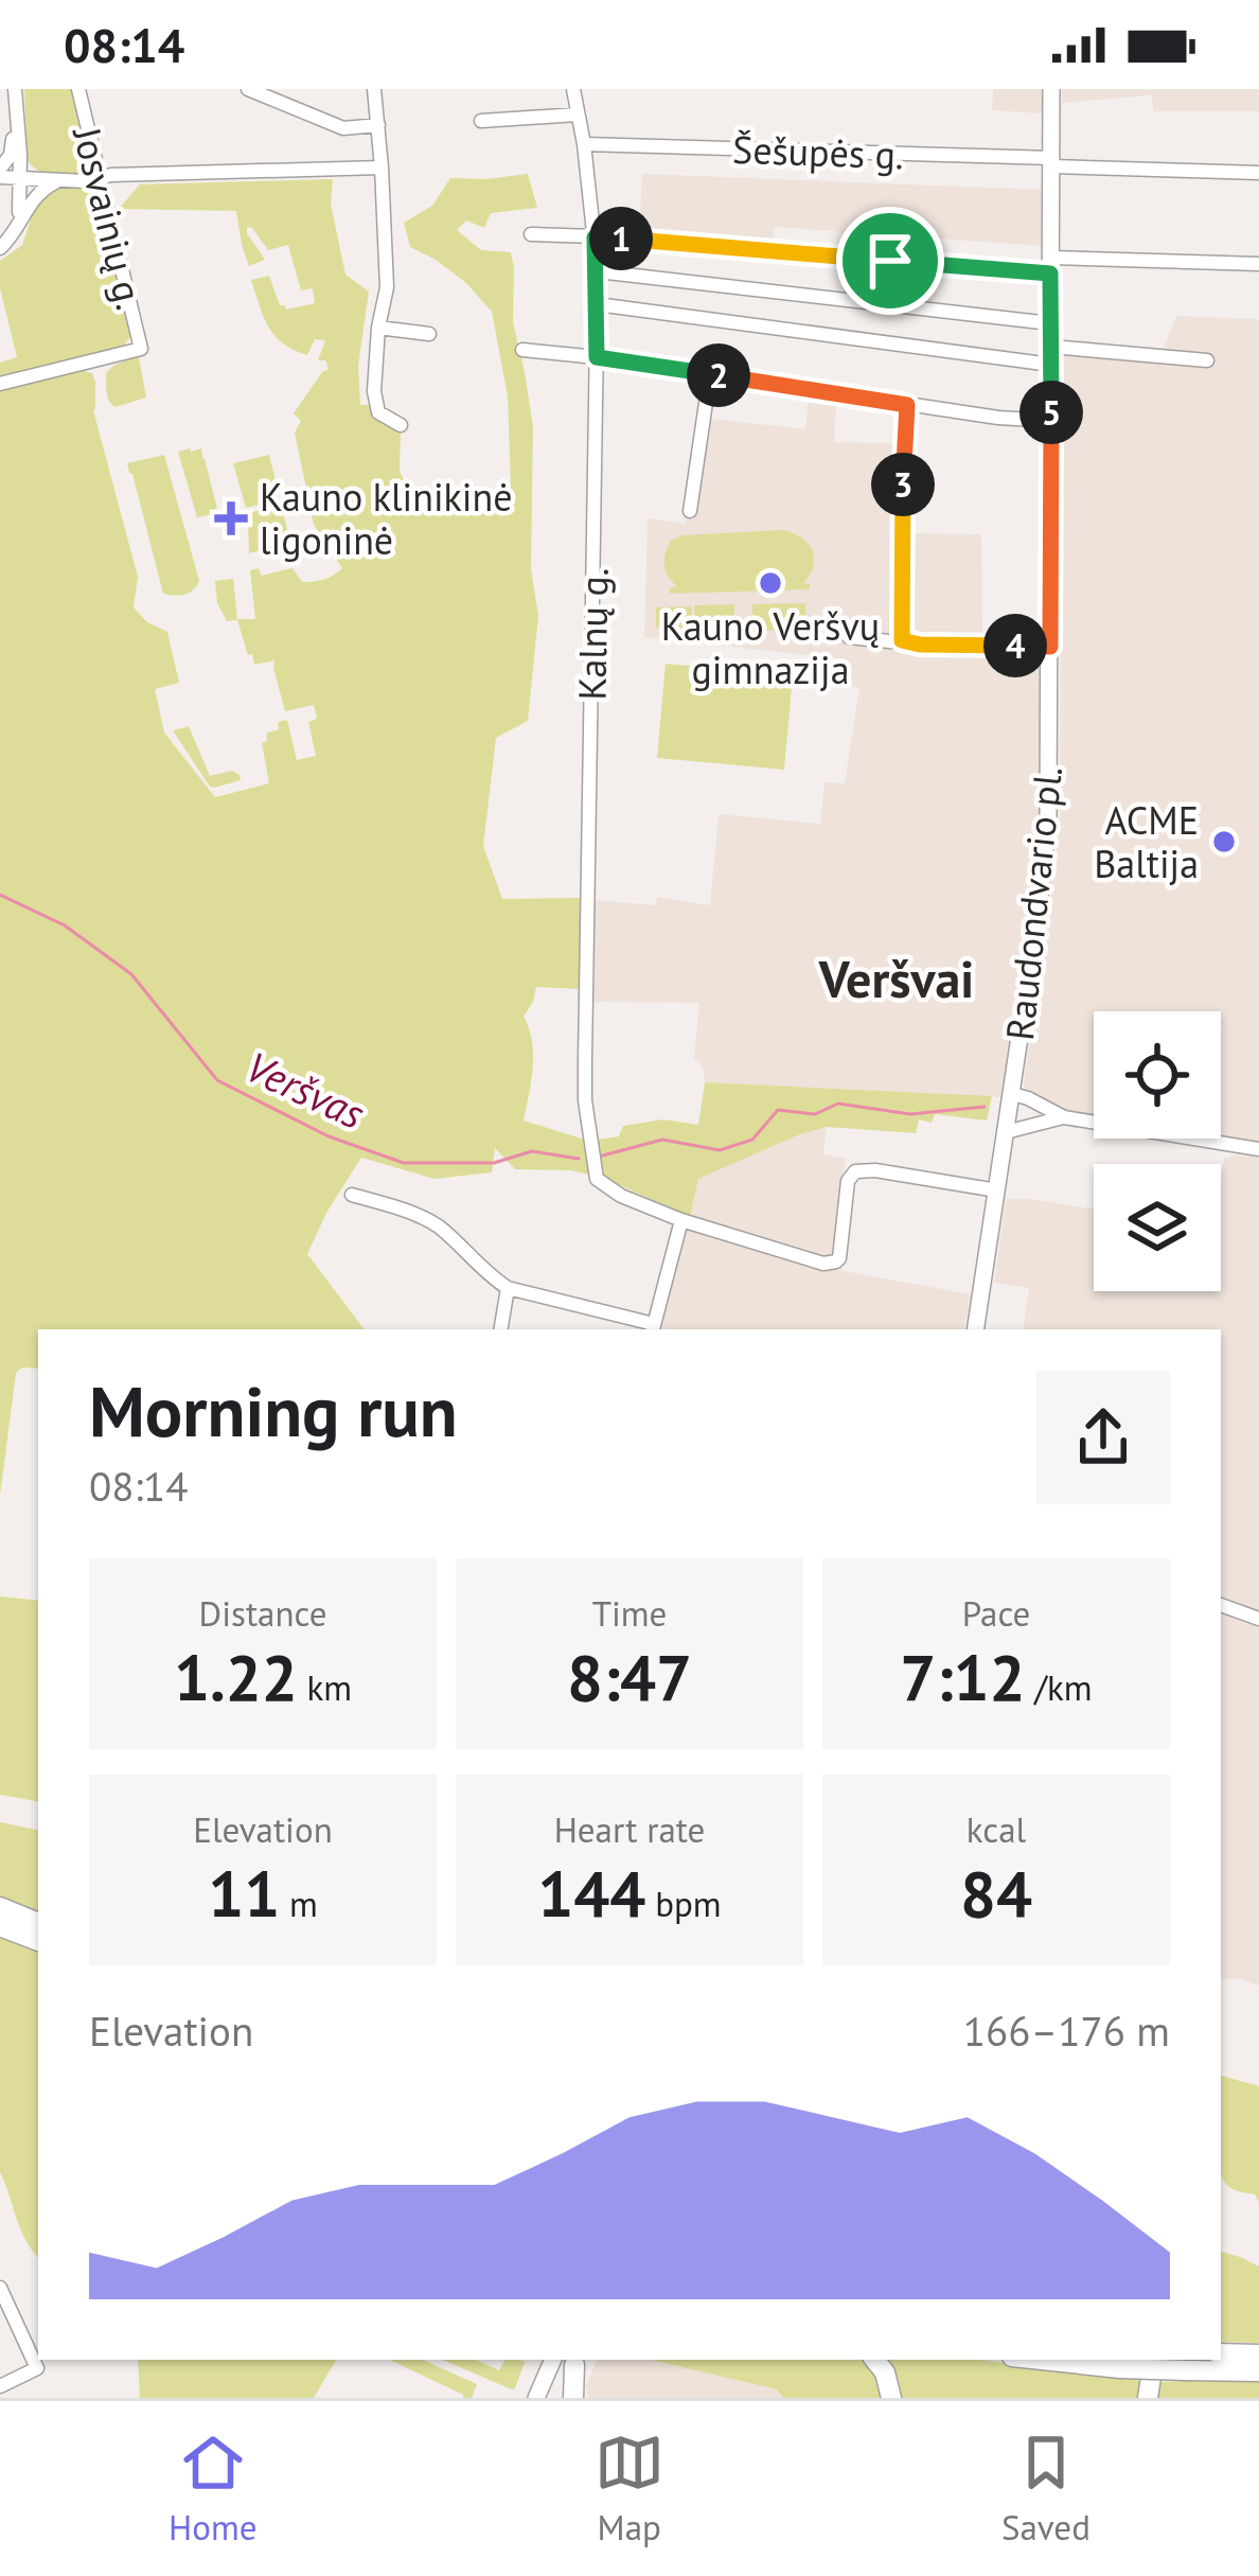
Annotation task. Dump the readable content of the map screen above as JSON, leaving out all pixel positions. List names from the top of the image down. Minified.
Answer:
{"streets":{"main road":["Raudondvario pl."],"street":["Šešupės g.","Josvainių g.","Kalnų g."]},"crossings":[["Šešupės g.","Kalnų g."],["Šešupės g.","Raudondvario pl."]],"districts":["Veršvai"],"water":["Veršvas"],"places":{"health":["Kauno klinikinė ligoninė"],"other":["Kauno Veršvų gimnazija","ACME Baltija"]},"page":{"status":"08:14","pins":["1","2","5","3","4"],"heading":["Morning run","08:14"],"stats":[["Distance","1.22 km"],["Time","8:47"],["Pace","7:12 /km"],["Elevation","11 m"],["Heart rate","144 bpm"],["kcal","84"]],"chart":["Elevation","166–176 m"],"tabs":["Home","Map","Saved"]}}
